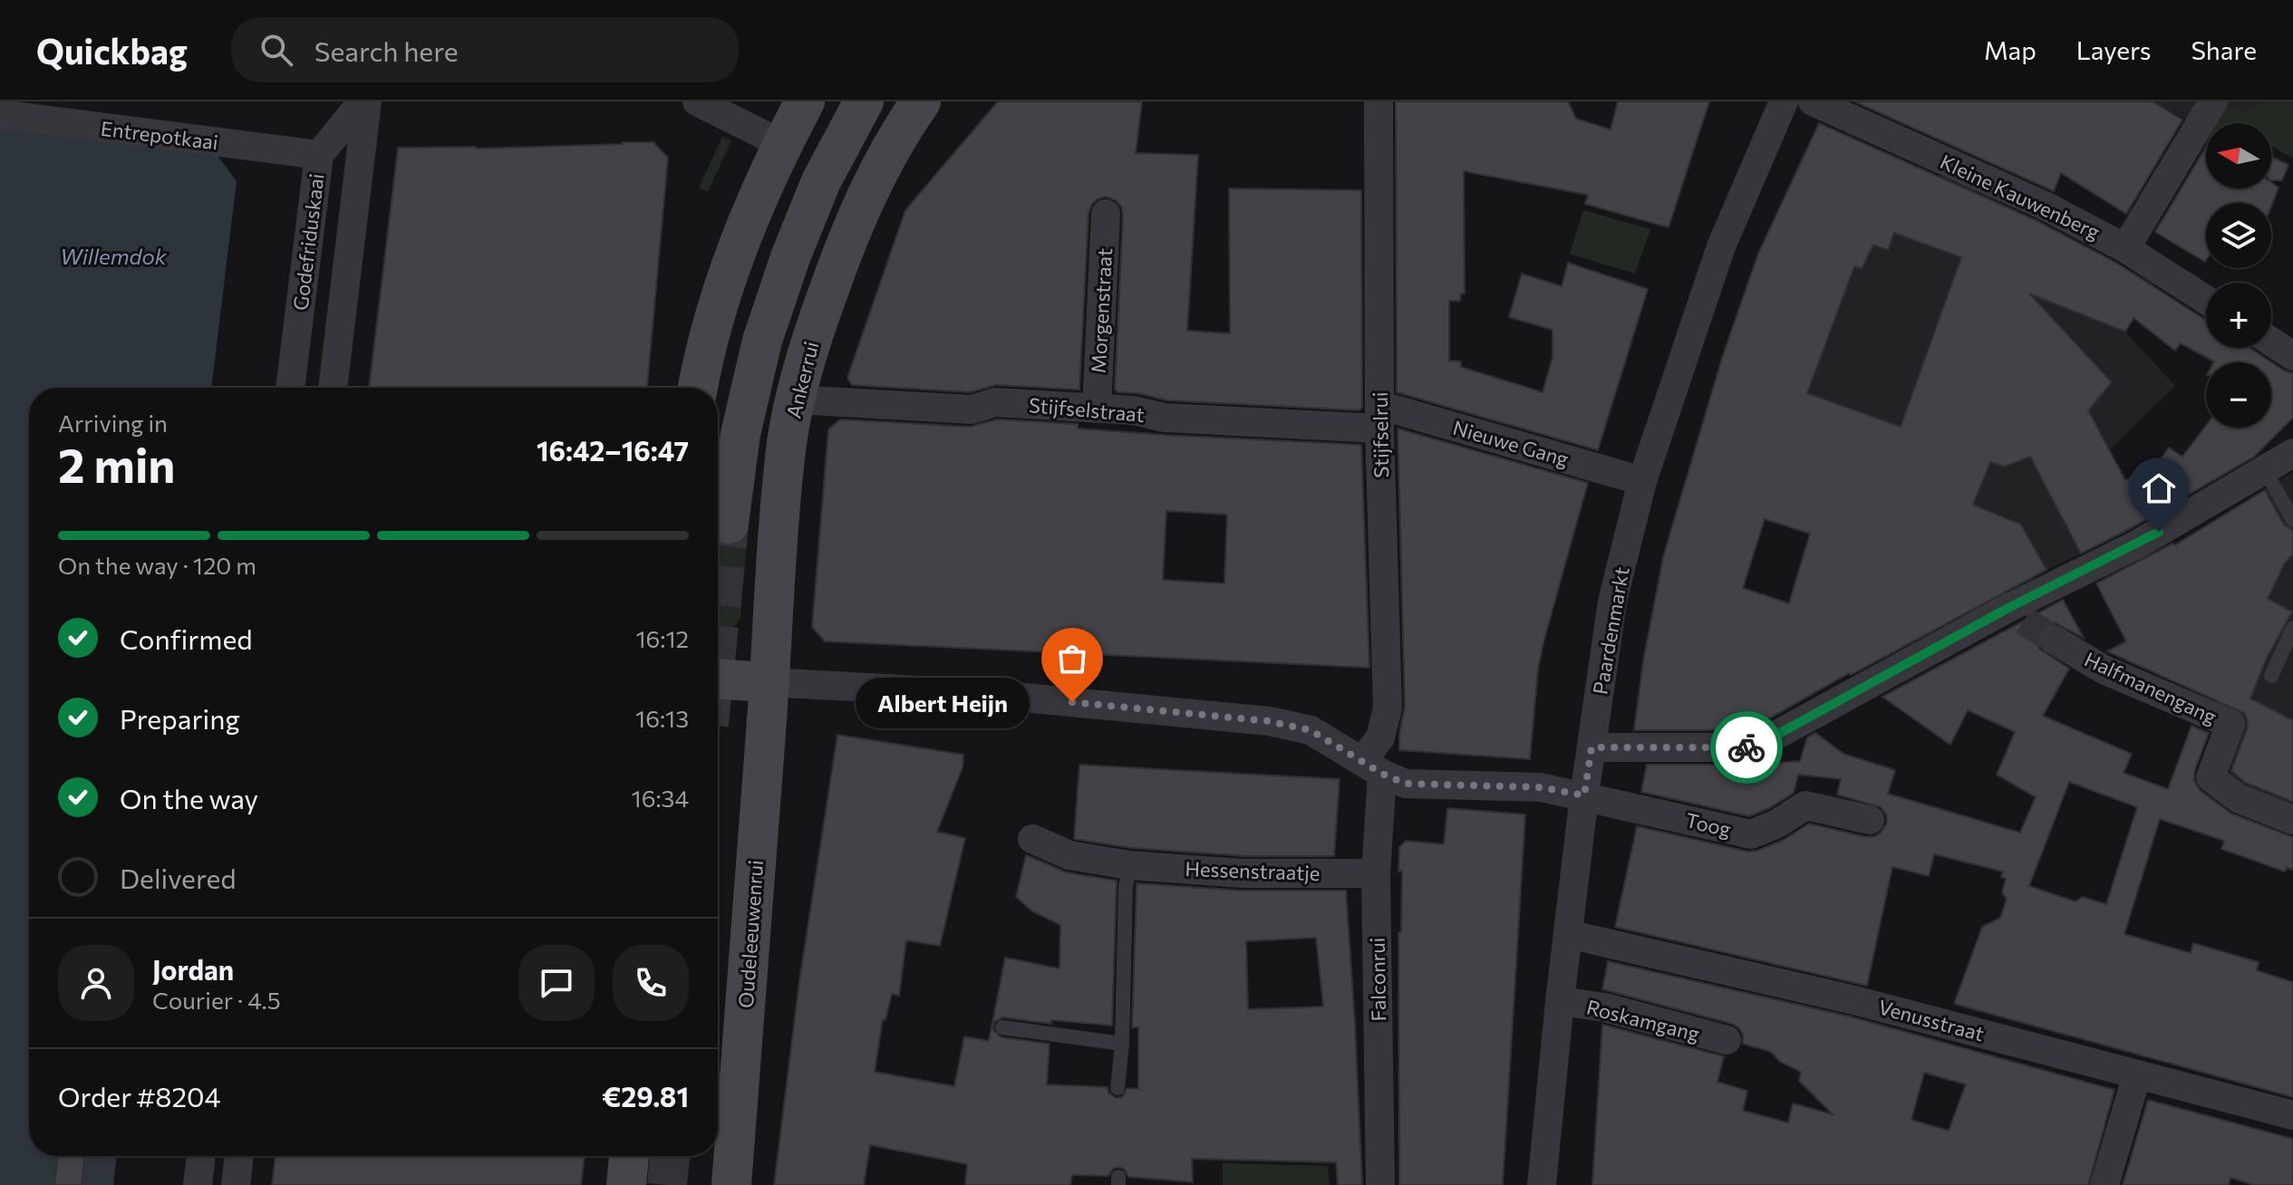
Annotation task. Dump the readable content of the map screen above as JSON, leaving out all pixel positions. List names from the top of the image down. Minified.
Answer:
{"streets":{"street":["Entrepotkaai","Kleine Kauwenberg","Godefriduskaai","Morgenstraat","Ankerrui","Stijfselstraat","Stijfselrui","Nieuwe Gang","Paardenmarkt","Halfmanengang","Toog","Hessenstraatje","Oudeleeuwenrui","Falconrui","Roskamgang","Venusstraat"]},"crossings":[["Entrepotkaai","Godefriduskaai"],["Morgenstraat","Stijfselstraat"],["Ankerrui","Stijfselstraat"],["Ankerrui","Toog"],["Ankerrui","Oudeleeuwenrui"],["Stijfselstraat","Stijfselrui"],["Stijfselstraat","Nieuwe Gang"],["Stijfselrui","Nieuwe Gang"],["Stijfselrui","Toog"],["Stijfselrui","Falconrui"],["Nieuwe Gang","Paardenmarkt"],["Paardenmarkt","Toog"],["Paardenmarkt","Roskamgang"],["Paardenmarkt","Venusstraat"],["Toog","Oudeleeuwenrui"],["Toog","Falconrui"],["Hessenstraatje","Falconrui"]],"water":["Willemdok"],"places":["Albert Heijn"],"north":"left","page":{"header":"Quickbag","search":"Search here","nav":["Map","Layers","Share"],"map_buttons":["+","−"],"heading":["2 min","Arriving in","16:42–16:47"],"panel":["Jordan","Courier · 4.5","Order #8204","€29.81"],"bar":"On the way · 120 m","list":[["Confirmed","16:12"],["Preparing","16:13"],["On the way","16:34"],"Delivered"],"bubble":"Albert Heijn"}}
